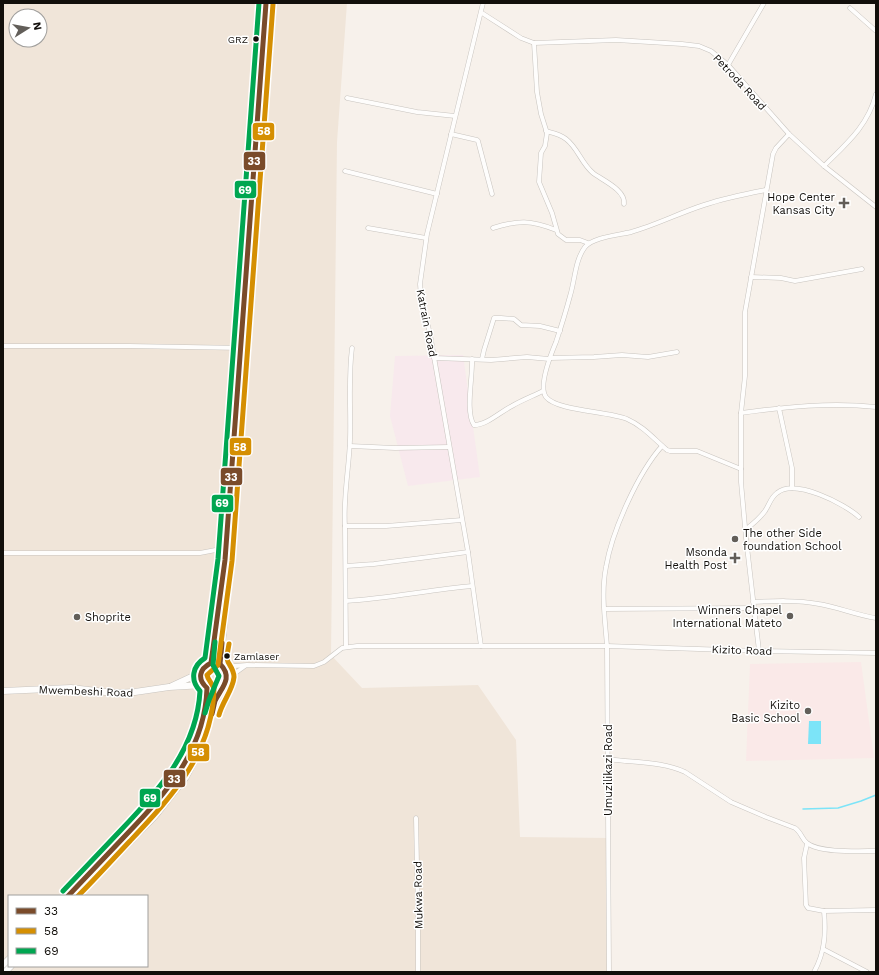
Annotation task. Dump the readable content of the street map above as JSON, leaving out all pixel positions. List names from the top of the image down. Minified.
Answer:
{"streets":{"main road":["Mwembeshi Road"],"street":["Petroda Road","Katrain Road","Kizito Road","Umuzilikazi Road","Mukwa Road"]},"crossings":[["Petroda Road","Katrain Road"],["Katrain Road","Kizito Road"],["Kizito Road","Umuzilikazi Road"]],"places":{"other":["GRZ","The other Side foundation School","Winners Chapel International Mateto","Shoprite","Zamlaser","Kizito Basic School"],"health":["Hope Center Kansas City","Msonda Health Post"]},"lines":["transit line 33","transit line 69","transit line 58"],"legend":["33","58","69"],"north":"right"}
